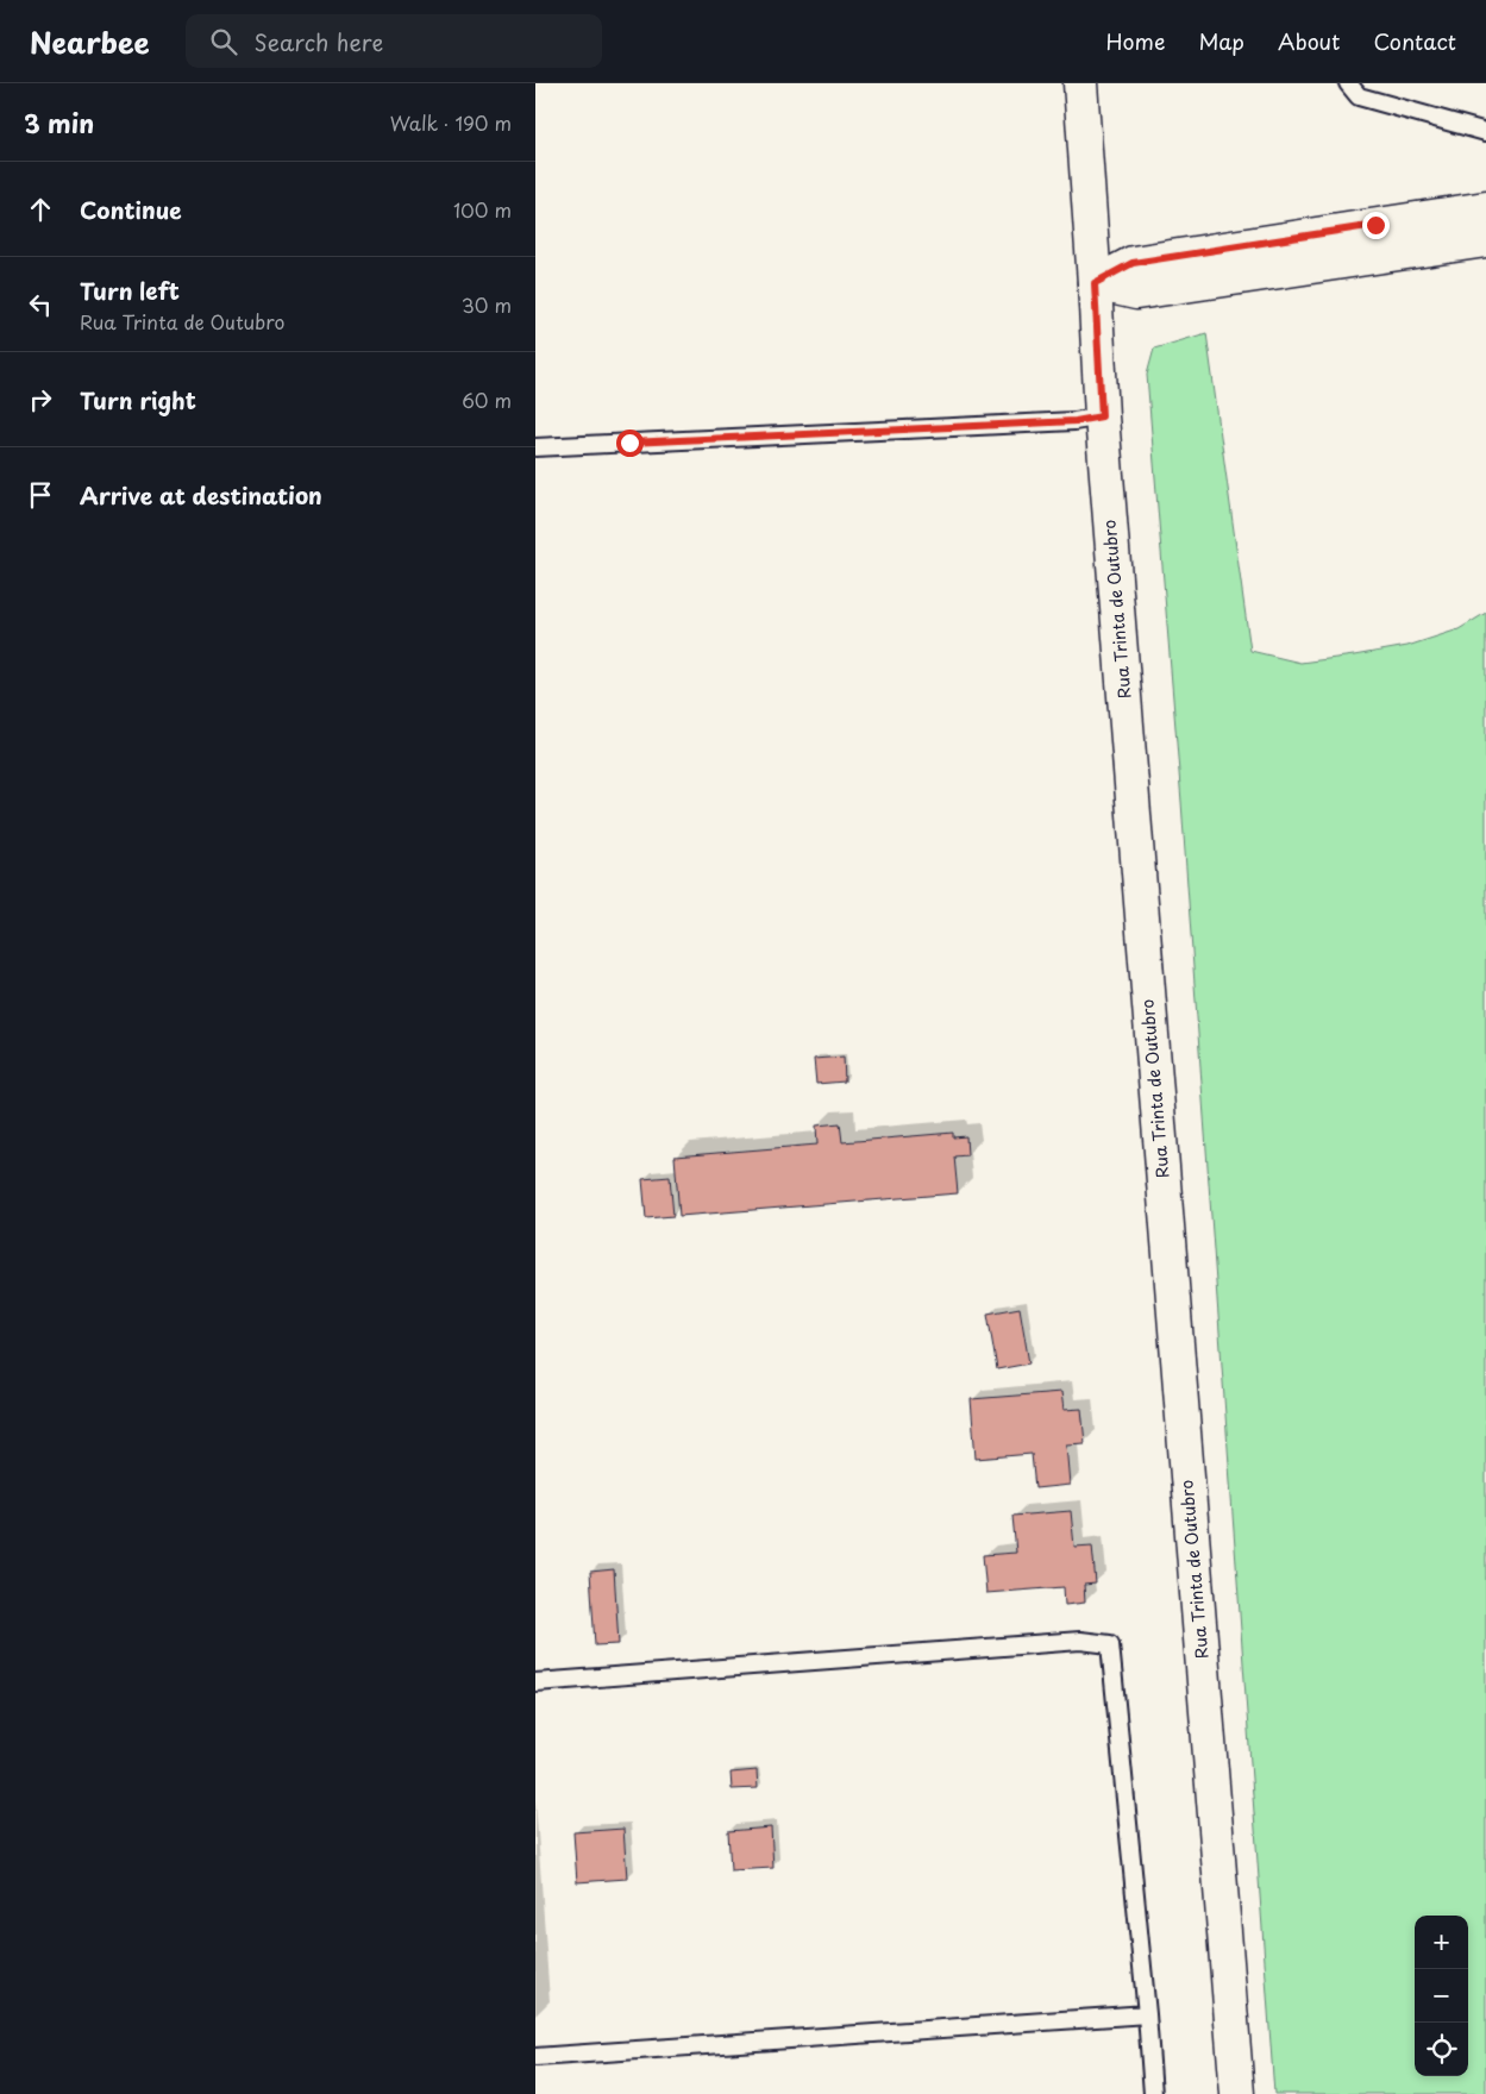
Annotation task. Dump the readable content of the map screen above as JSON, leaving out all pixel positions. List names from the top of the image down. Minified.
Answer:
{"streets":{"street":["Rua Trinta de Outubro"]},"page":{"header":"Nearbee","search":"Search here","nav":["Home","Map","About","Contact"],"heading":["3 min","Walk · 190 m"],"list":[["Continue","100 m"],["Turn left","Rua Trinta de Outubro","30 m"],["Turn right","60 m"],"Arrive at destination"],"map_buttons":["+","−"]}}
